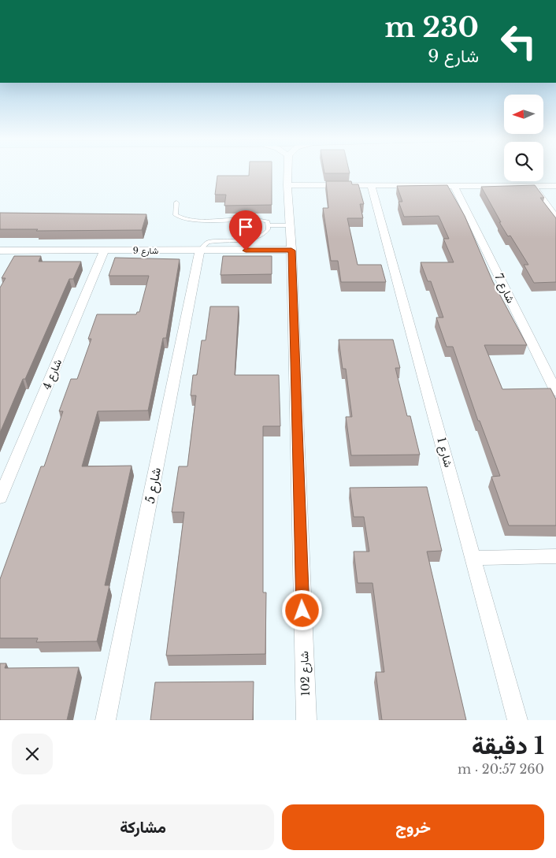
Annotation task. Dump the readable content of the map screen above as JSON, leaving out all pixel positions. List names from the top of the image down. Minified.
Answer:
{"streets":{"street":["شارع 9","شارع 7","شارع 4","شارع 1","شارع 5","شارع 102"]},"crossings":[["شارع 9","شارع 4"],["شارع 9","شارع 5"],["شارع 9","شارع 102"]],"north":"left","page":{"turn":["230 m","شارع 9"],"heading":["1 دقيقة","260 m · 20:57"],"buttons":["خروج","مشاركة"]}}
